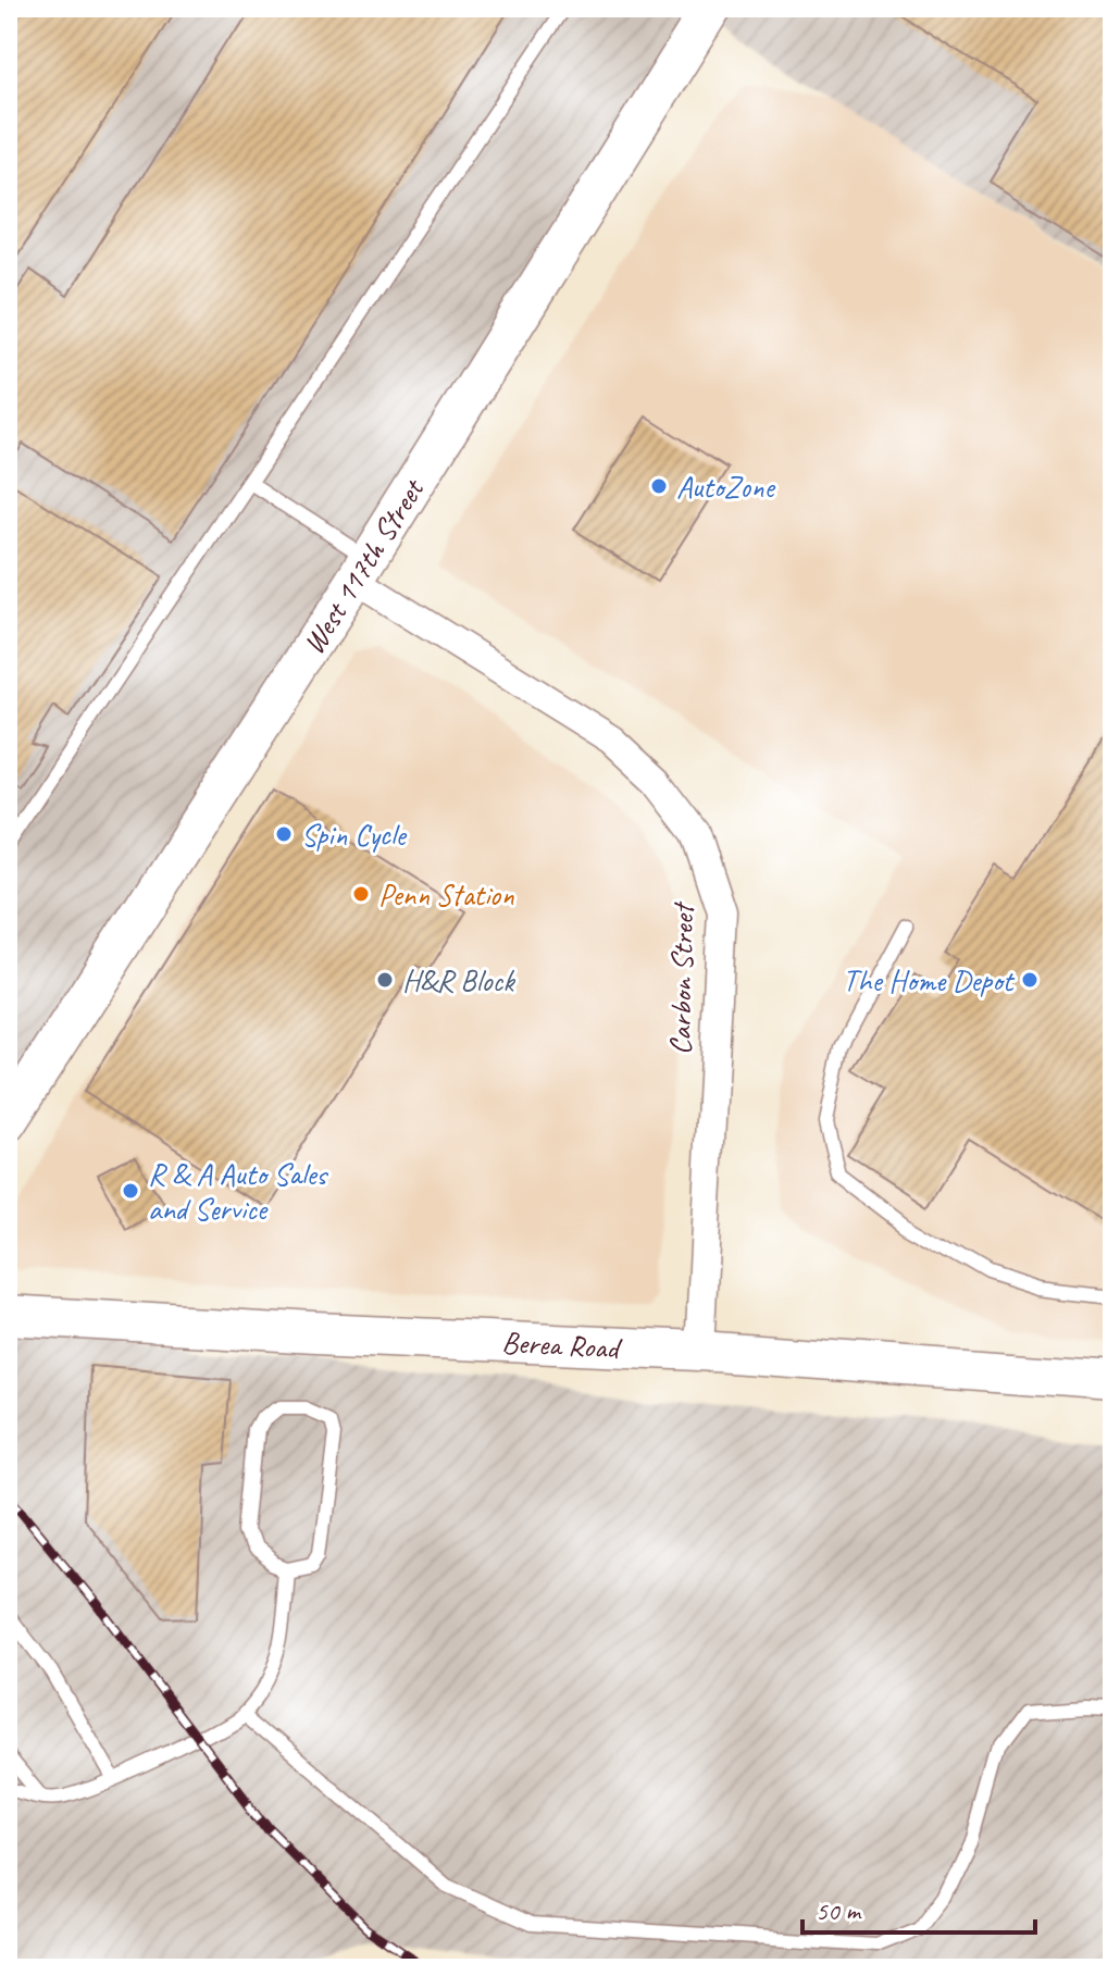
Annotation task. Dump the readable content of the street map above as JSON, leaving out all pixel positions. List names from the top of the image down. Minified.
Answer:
{"streets":{"main road":["West 117th Street","Berea Road"],"street":["Carbon Street"]},"crossings":[["West 117th Street","Carbon Street"],["Carbon Street","Berea Road"]],"places":["AutoZone","Spin Cycle","Penn Station","H&R Block","The Home Depot","R & A Auto Sales and Service"],"scale_bar":"50 m"}
